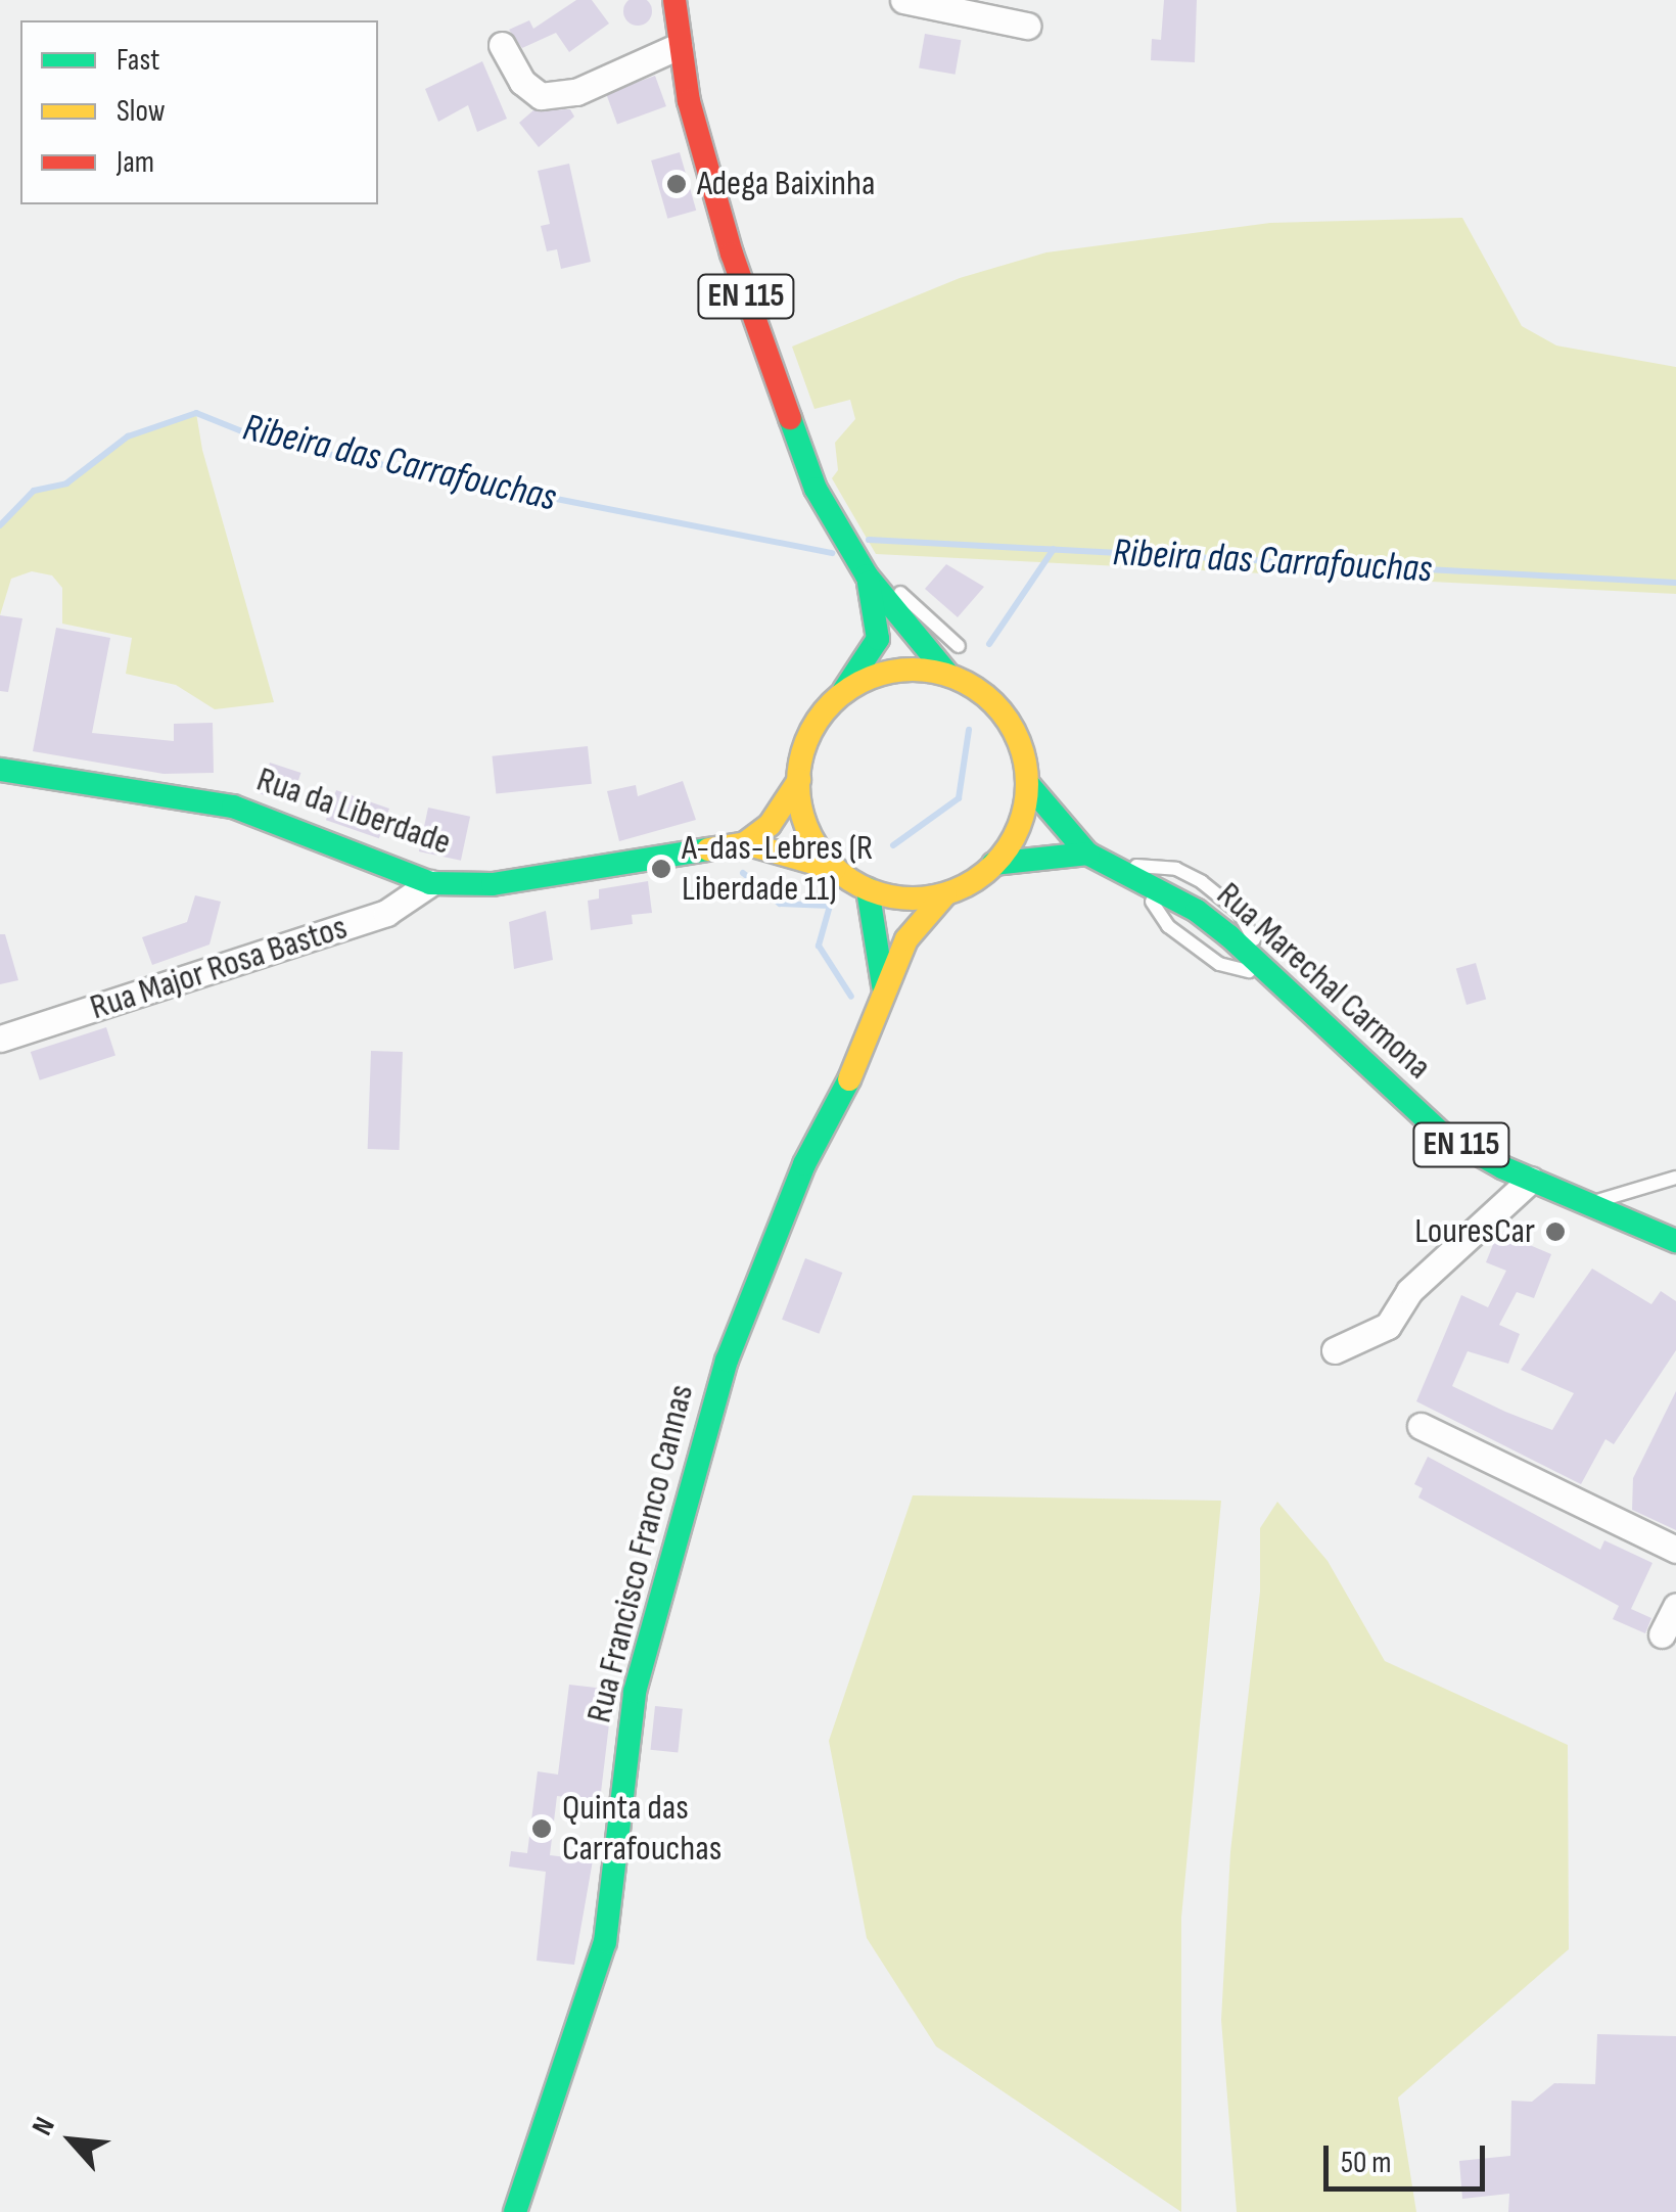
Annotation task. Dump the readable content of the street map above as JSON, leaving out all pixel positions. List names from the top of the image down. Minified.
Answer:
{"streets":{"main road":["EN 115","Rua da Liberdade","Rua Marechal Carmona","Rua Francisco Franco Cannas"],"street":["Rua Major Rosa Bastos"]},"crossings":[["EN 115","Rua da Liberdade"],["EN 115","Rua Marechal Carmona"],["EN 115","Rua Francisco Franco Cannas"],["Rua da Liberdade","Rua Major Rosa Bastos"],["Rua da Liberdade","Rua Marechal Carmona"],["Rua da Liberdade","Rua Francisco Franco Cannas"],["Rua Marechal Carmona","Rua Francisco Franco Cannas"]],"water":["Ribeira das Carrafouchas"],"places":["Adega Baixinha","A-das-Lebres (R Liberdade 11)","LouresCar","Quinta das Carrafouchas"],"legend":["Fast","Slow","Jam"],"scale_bar":"50 m","north":"top left"}
